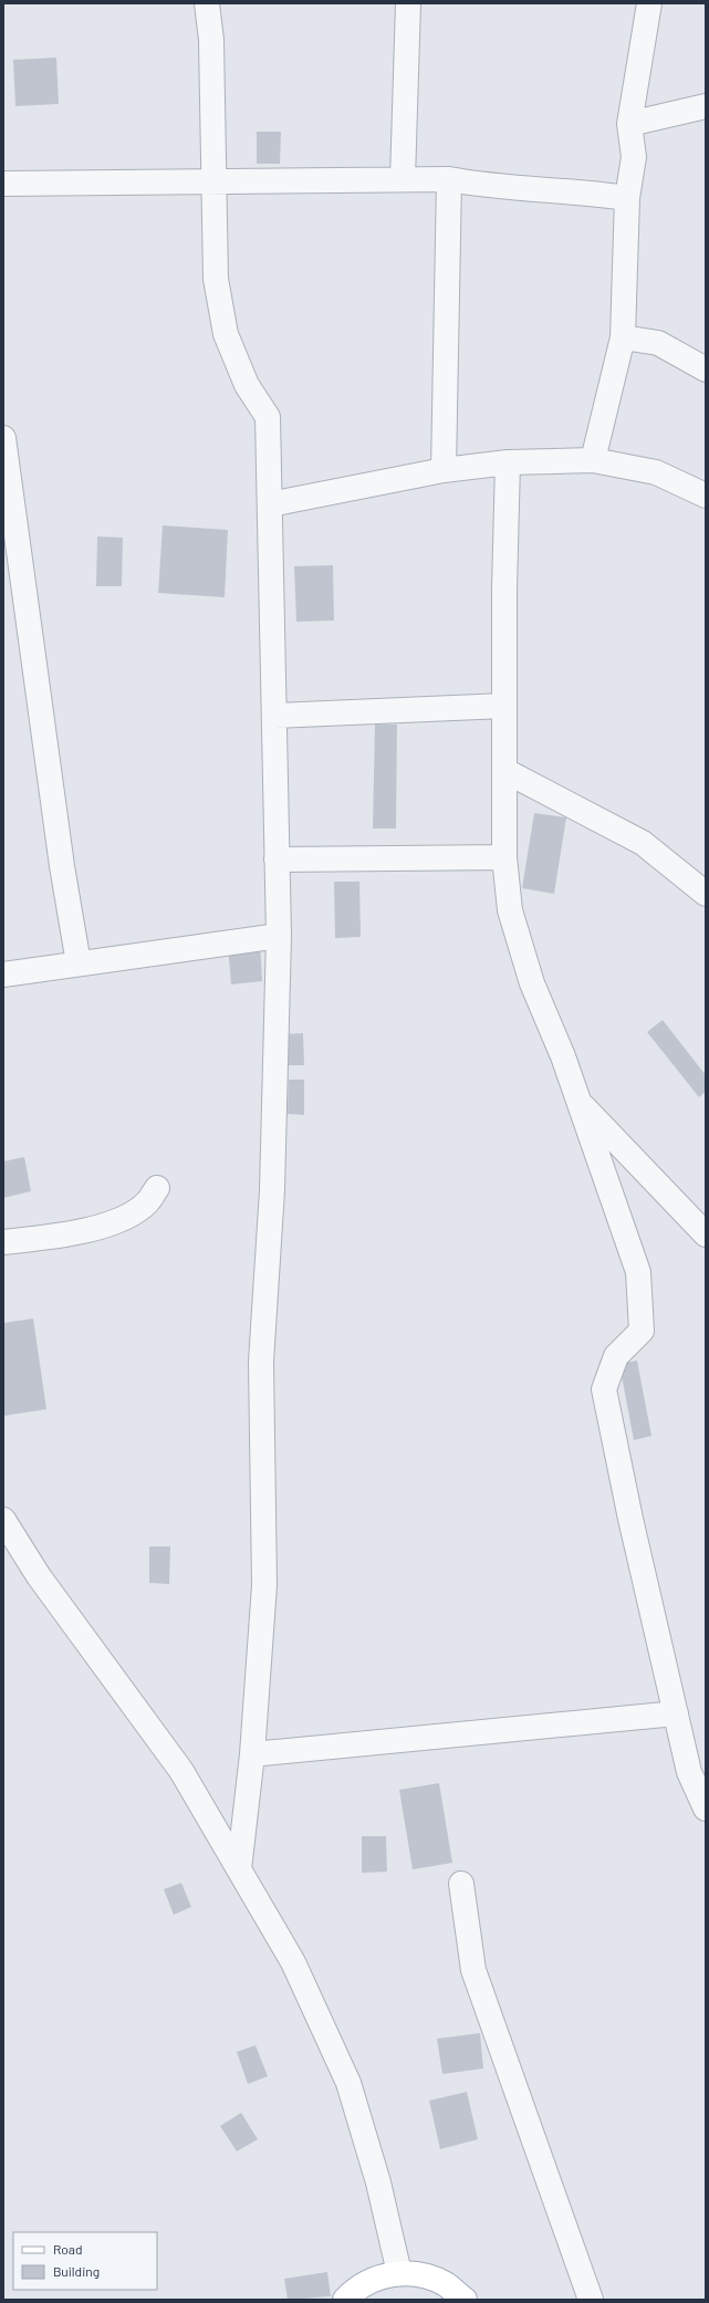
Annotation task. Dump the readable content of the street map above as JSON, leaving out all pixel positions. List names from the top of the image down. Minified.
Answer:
{"legend":["Road","Building"]}
